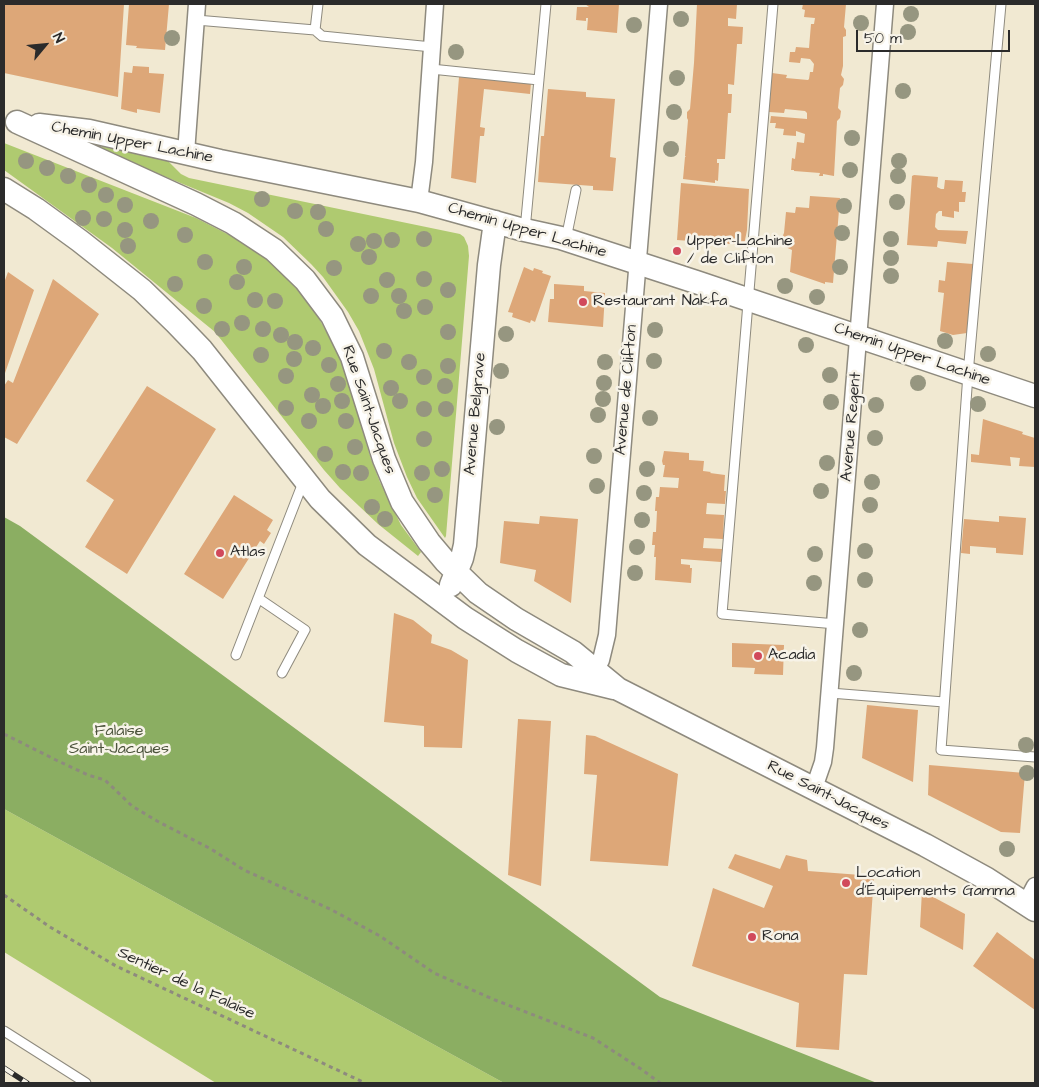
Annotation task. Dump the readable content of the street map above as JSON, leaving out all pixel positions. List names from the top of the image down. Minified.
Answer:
{"streets":{"main road":["Chemin Upper Lachine","Rue Saint-Jacques","Avenue Belgrave"],"street":["Avenue de Clifton","Avenue Regent"],"path":["Sentier de la Falaise"]},"crossings":[["Chemin Upper Lachine","Avenue de Clifton"],["Chemin Upper Lachine","Rue Saint-Jacques"],["Chemin Upper Lachine","Avenue Belgrave"],["Chemin Upper Lachine","Avenue Regent"],["Avenue de Clifton","Rue Saint-Jacques"],["Rue Saint-Jacques","Avenue Belgrave"],["Rue Saint-Jacques","Avenue Regent"]],"parks":["Falaise Saint-Jacques"],"places":["Upper-Lachine / de Clifton","Restaurant Nakfa","Atlas","Acadia","Location d'Équipements Gamma","Rona"],"scale_bar":"50 m","north":"top right"}
